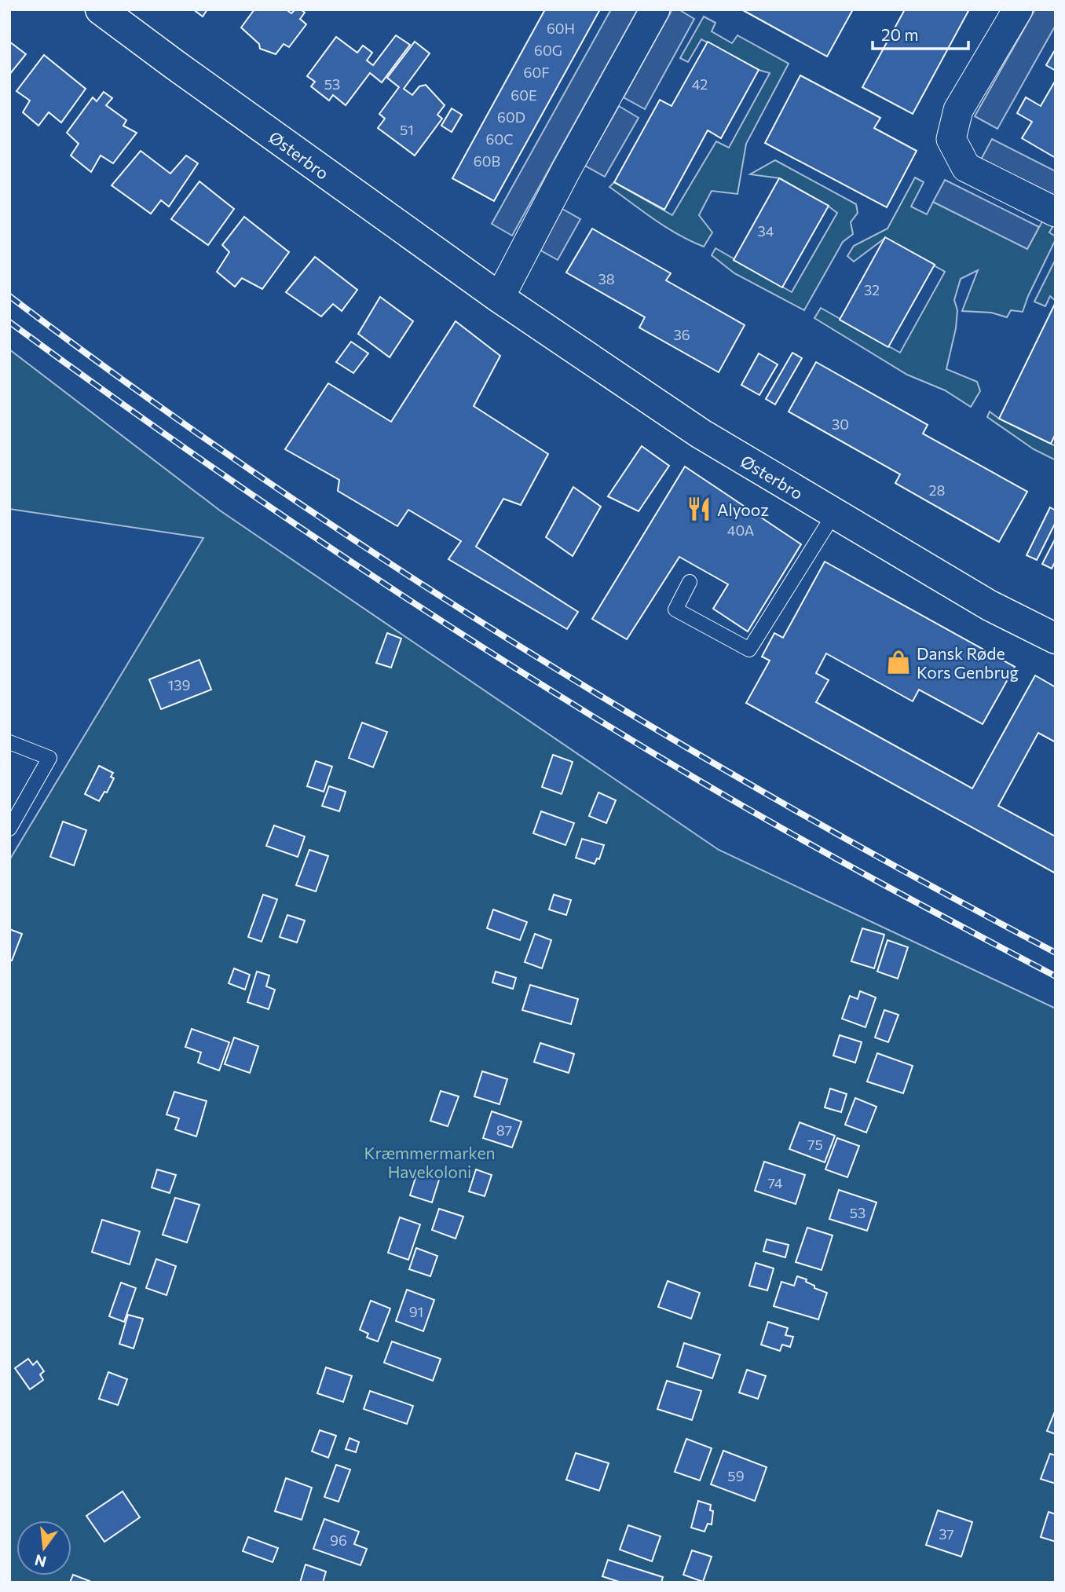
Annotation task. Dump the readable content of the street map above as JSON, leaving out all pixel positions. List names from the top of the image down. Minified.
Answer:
{"streets":{"street":["Østerbro"]},"parks":["Kræmmermarken Havekoloni"],"places":{"restaurant":["Alyooz"],"shop":["Dansk Røde Kors Genbrug"]},"house_numbers":["60H","60G","60F","53","42","60E","60D","51","60C","60B","34","38","32","36","30","28","40A","139","87","75","74","53","91","59","37","96"],"scale_bar":"20 m","north":"bottom"}
